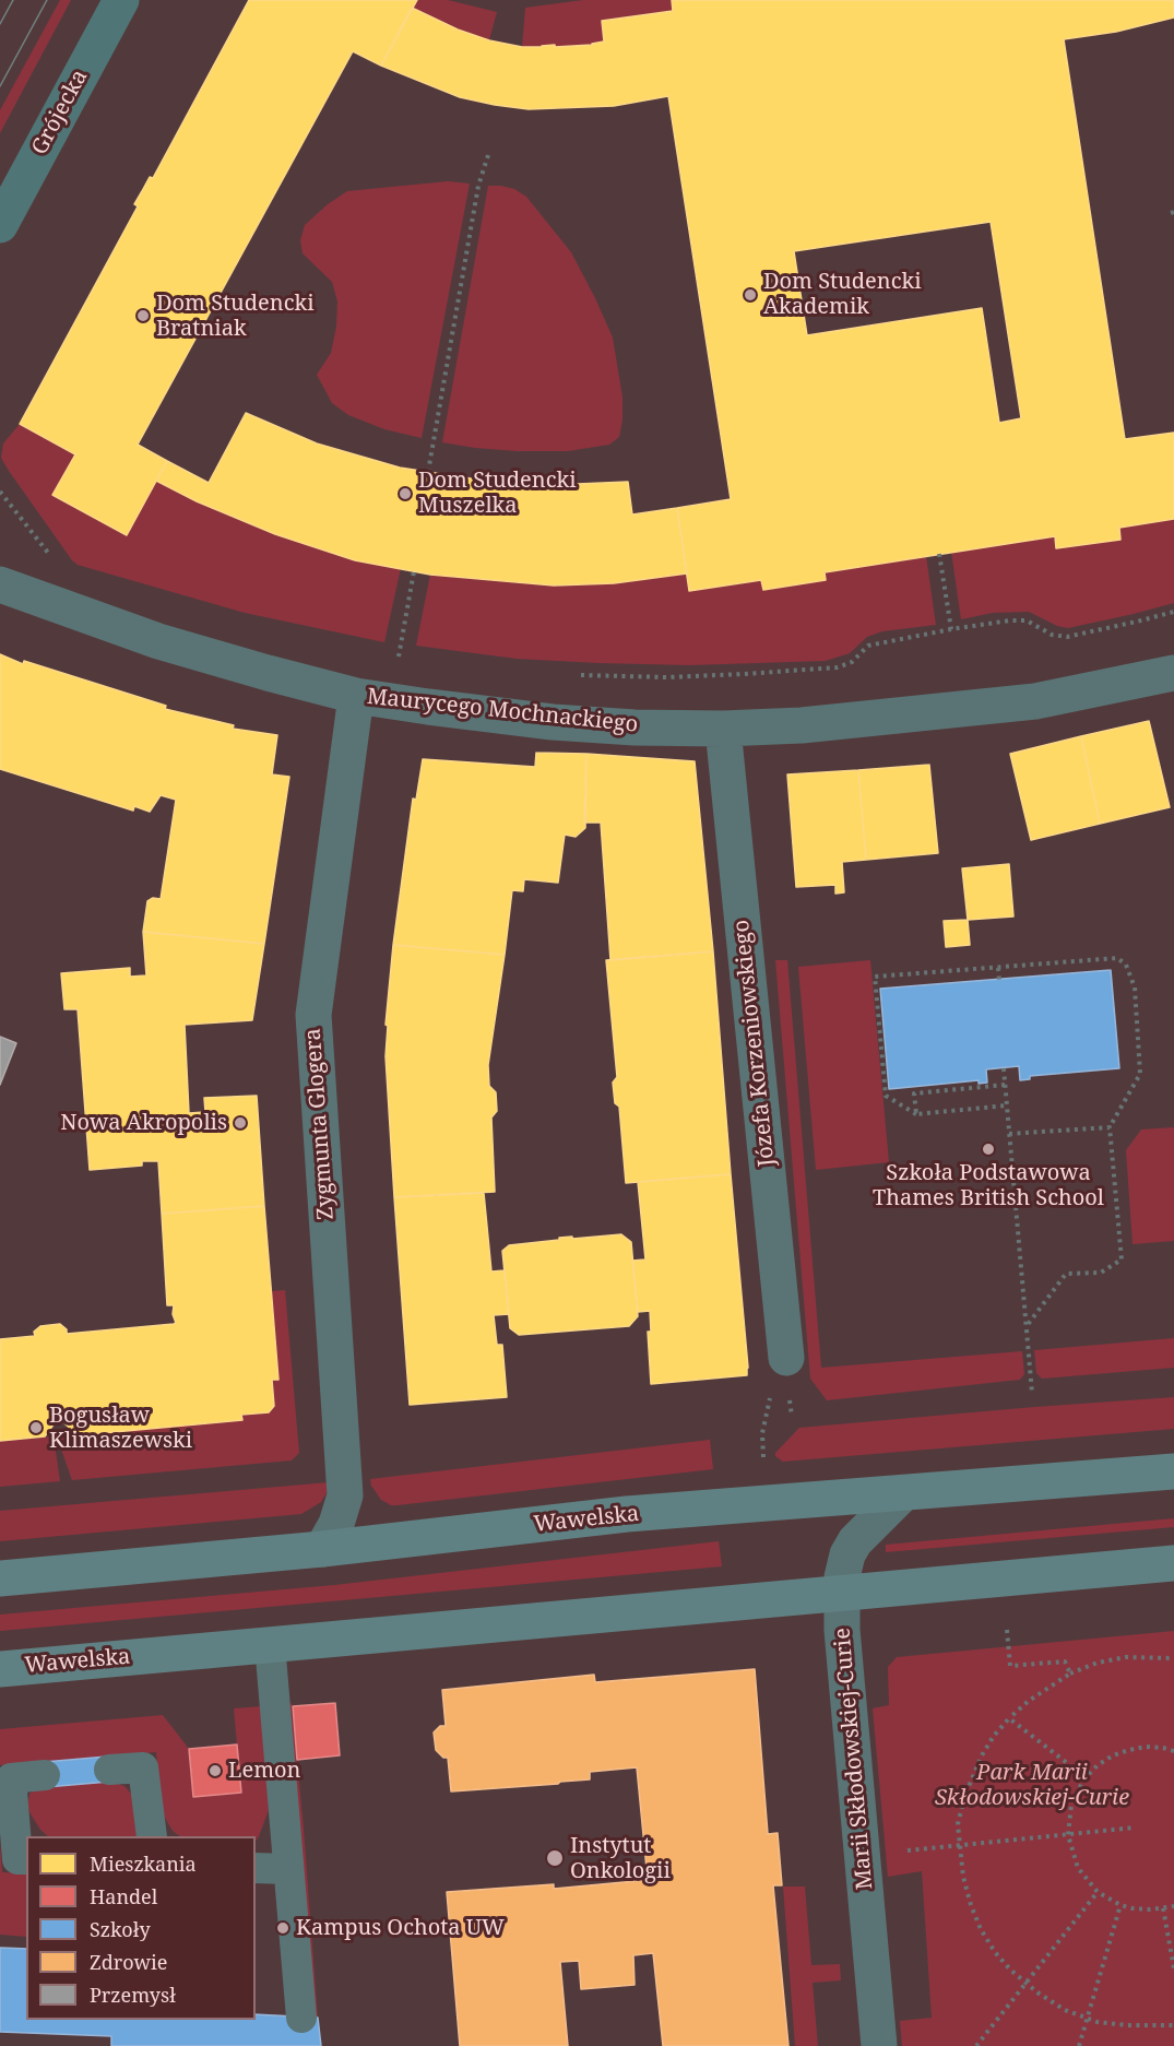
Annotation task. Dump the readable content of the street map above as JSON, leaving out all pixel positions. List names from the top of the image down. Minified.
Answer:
{"streets":{"main road":["Grójecka","Wawelska"],"street":["Maurycego Mochnackiego","Józefa Korzeniowskiego","Zygmunta Glogera","Marii Skłodowskiej-Curie"]},"crossings":[["Maurycego Mochnackiego","Józefa Korzeniowskiego"],["Maurycego Mochnackiego","Zygmunta Glogera"],["Zygmunta Glogera","Wawelska"],["Wawelska","Marii Skłodowskiej-Curie"]],"parks":["Park Marii Skłodowskiej-Curie"],"places":["Dom Studencki Akademik","Dom Studencki Bratniak","Dom Studencki Muszelka","Nowa Akropolis","Szkoła Podstawowa Thames British School","Bogusław Klimaszewski","Lemon","Instytut Onkologii","Kampus Ochota UW"],"legend":["Mieszkania","Handel","Szkoły","Zdrowie","Przemysł"]}
